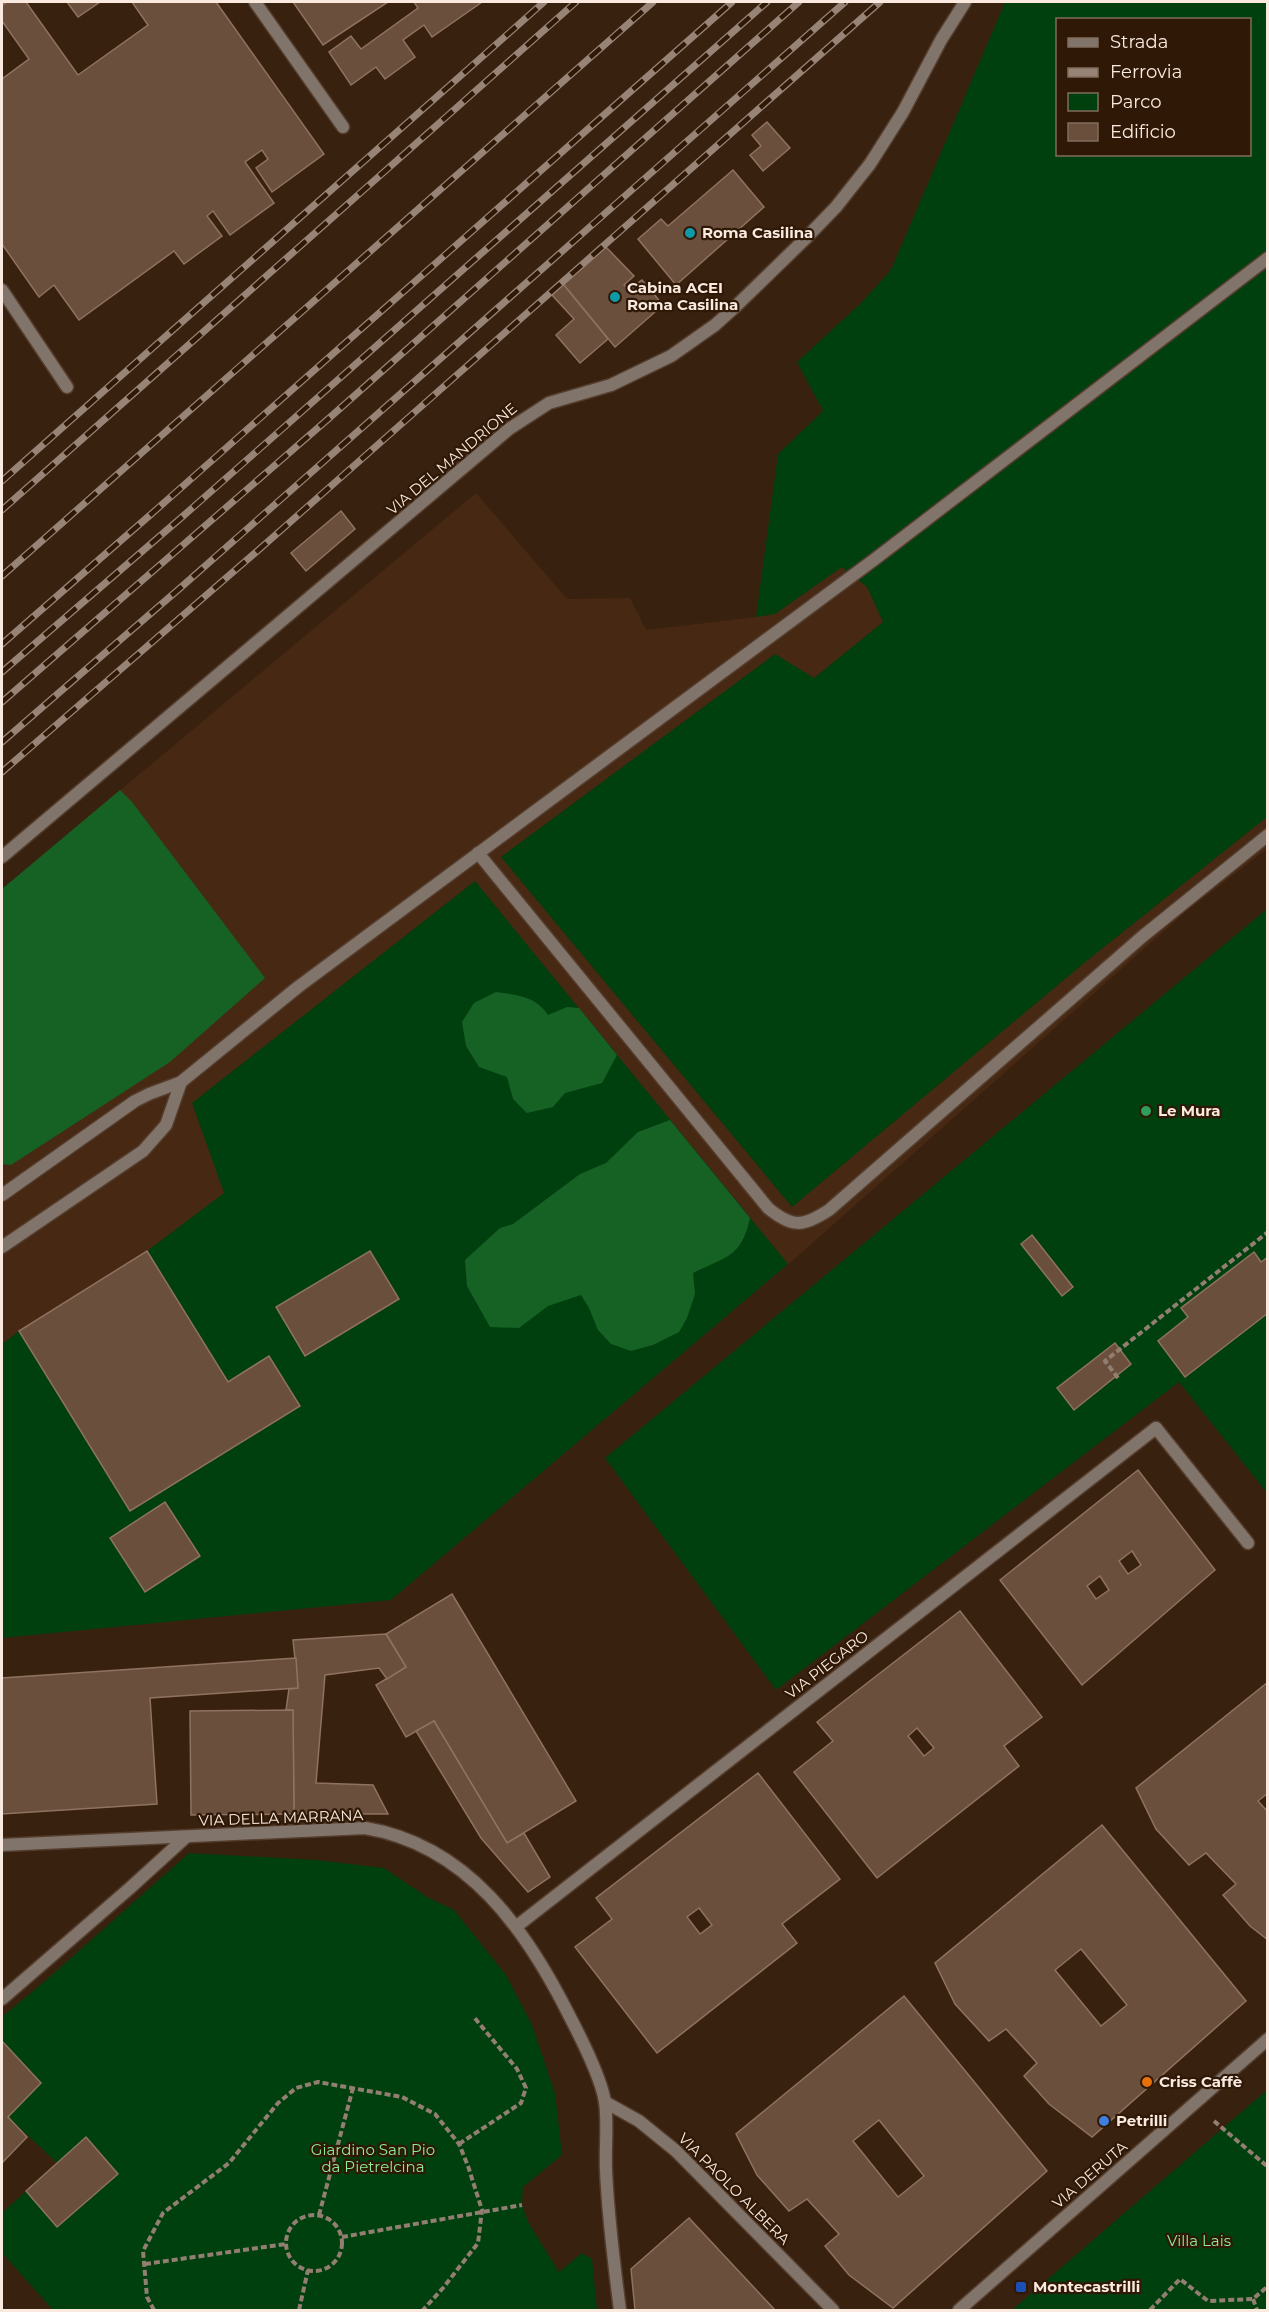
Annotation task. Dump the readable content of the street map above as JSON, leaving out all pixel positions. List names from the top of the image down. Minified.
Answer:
{"streets":{"street":["VIA DEL MANDRIONE","VIA PIEGARO","VIA DELLA MARRANA","VIA DERUTA","VIA PAOLO ALBERA"]},"crossings":[["VIA PIEGARO","VIA DELLA MARRANA"],["VIA DELLA MARRANA","VIA PAOLO ALBERA"]],"parks":["Giardino San Pio da Pietrelcina","Villa Lais"],"places":{"other":["Roma Casilina","Cabina ACEI Roma Casilina","Le Mura","Criss Caffè","Petrilli"],"transit":["Montecastrilli"]},"legend":["Strada","Ferrovia","Parco","Edificio"]}
